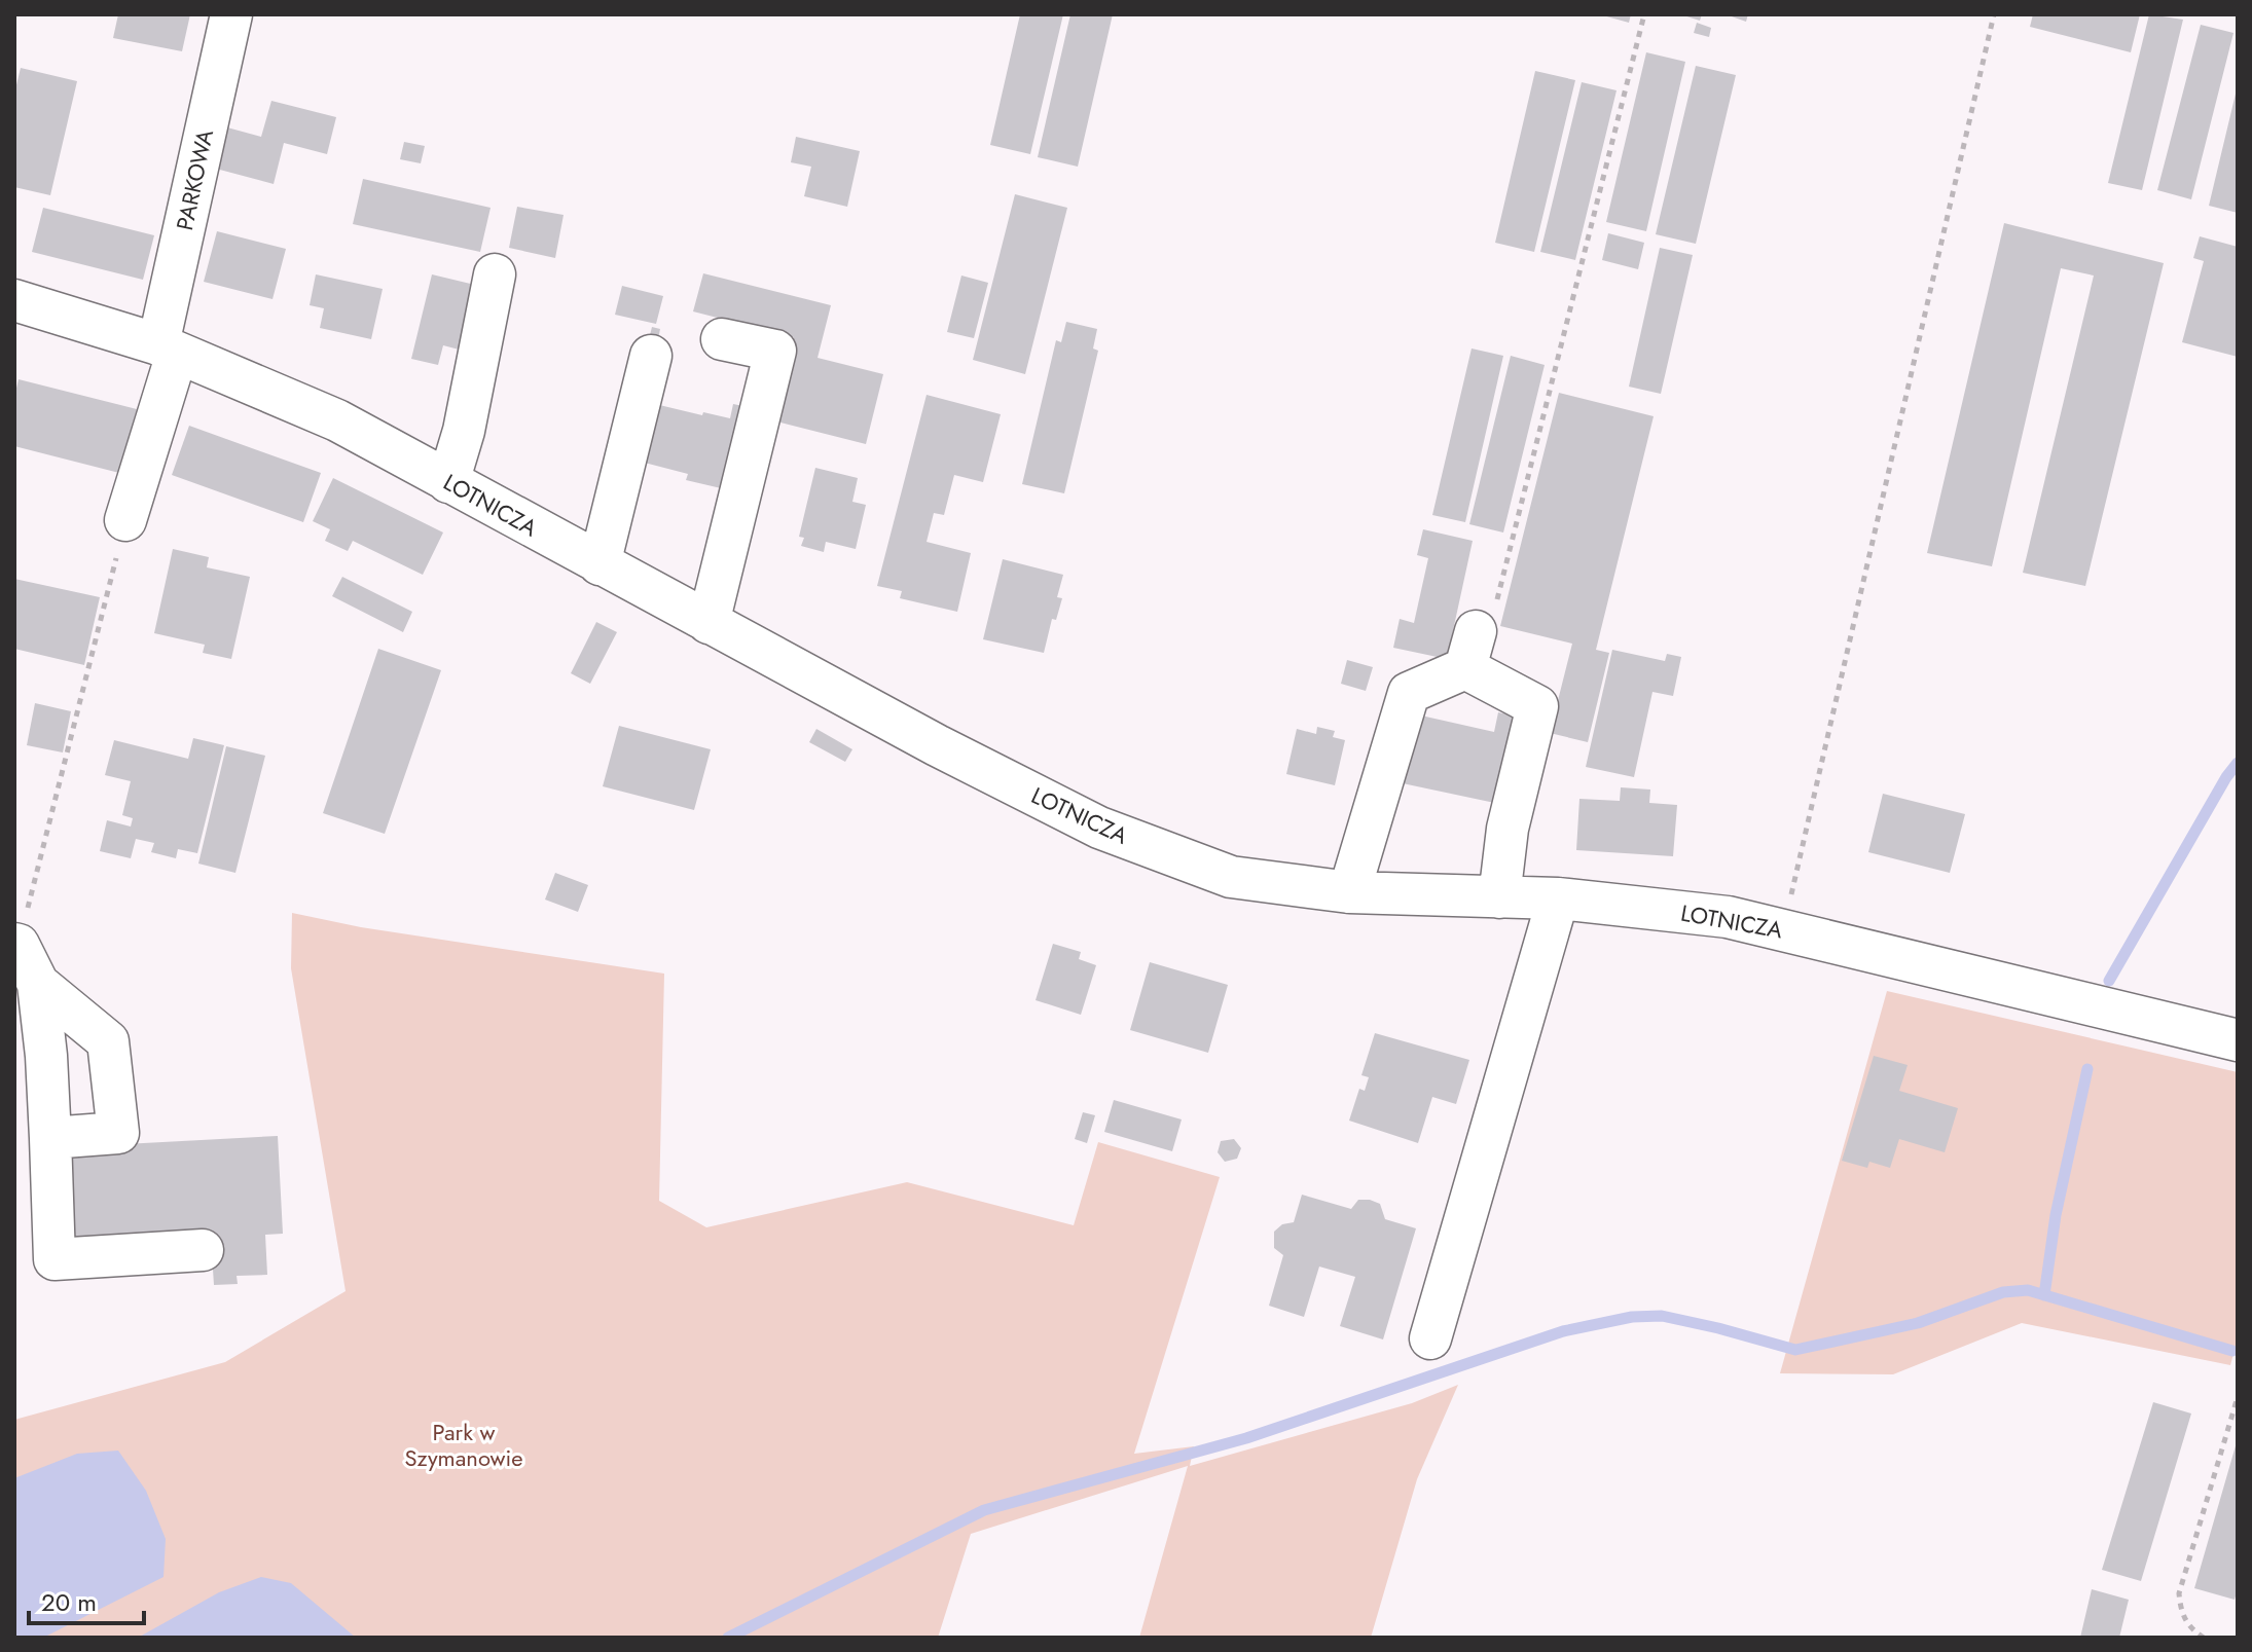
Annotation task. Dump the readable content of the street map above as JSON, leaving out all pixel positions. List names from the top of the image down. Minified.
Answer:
{"streets":{"street":["PARKOWA","LOTNICZA"]},"crossings":[["PARKOWA","LOTNICZA"]],"parks":["Park w Szymanowie"],"scale_bar":"20 m"}
